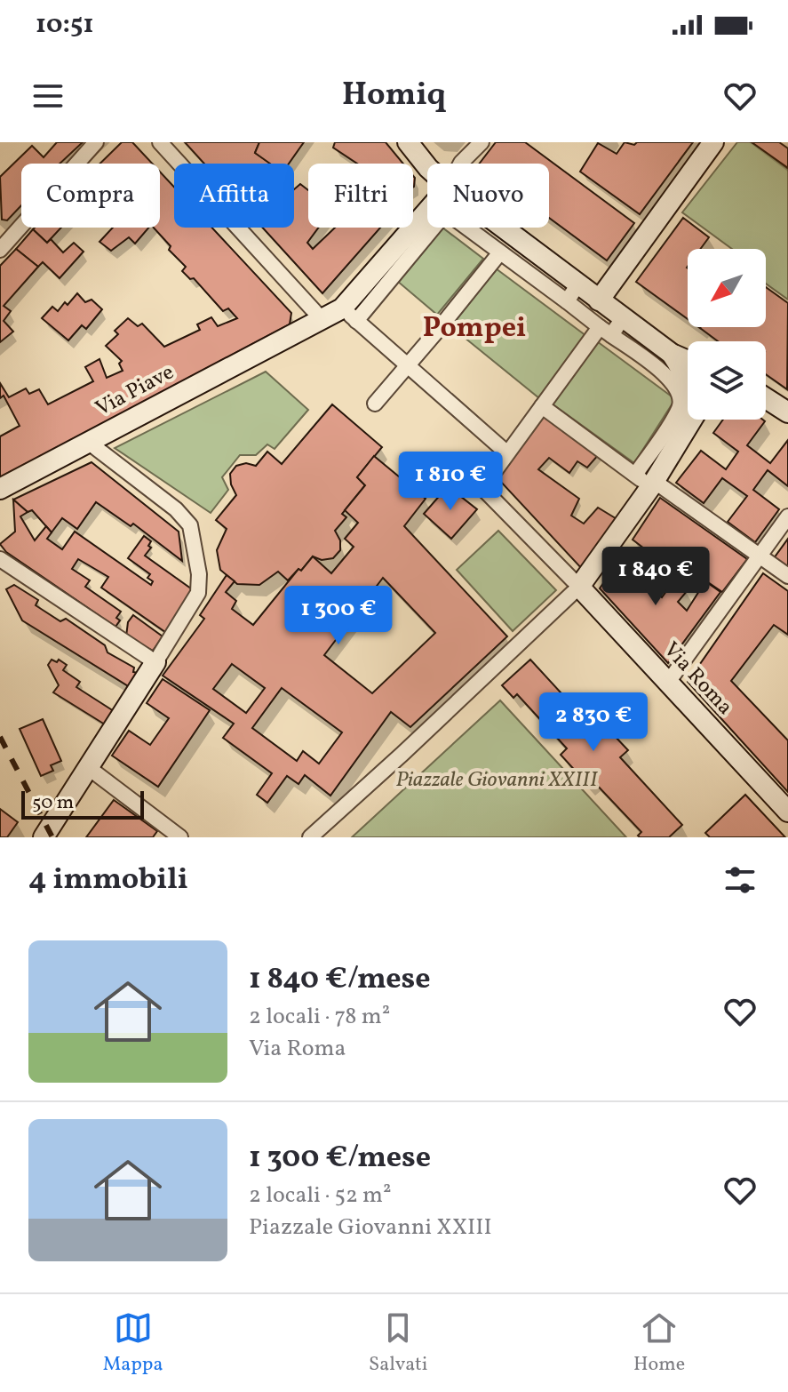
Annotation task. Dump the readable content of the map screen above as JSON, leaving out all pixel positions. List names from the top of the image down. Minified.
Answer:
{"streets":{"street":["Via Piave","Via Roma"]},"districts":["Pompei"],"parks":["Piazzale Giovanni XXIII"],"scale_bar":"50 m","north":"bottom left","page":{"status":"10:51","header":"Homiq","chip":["Compra","Affitta","Filtri","Nuovo"],"price":["1 810 €","1 840 €","1 300 €","2 830 €"],"scale":"50 m","heading":"4 immobili","list":[{"name":"1 840 €/mese","note":"2 locali · 78 m² · Via Roma"},{"name":"1 300 €/mese","note":"2 locali · 52 m² · Piazzale Giovanni XXIII"}],"tabs":["Mappa","Salvati","Home"]}}
